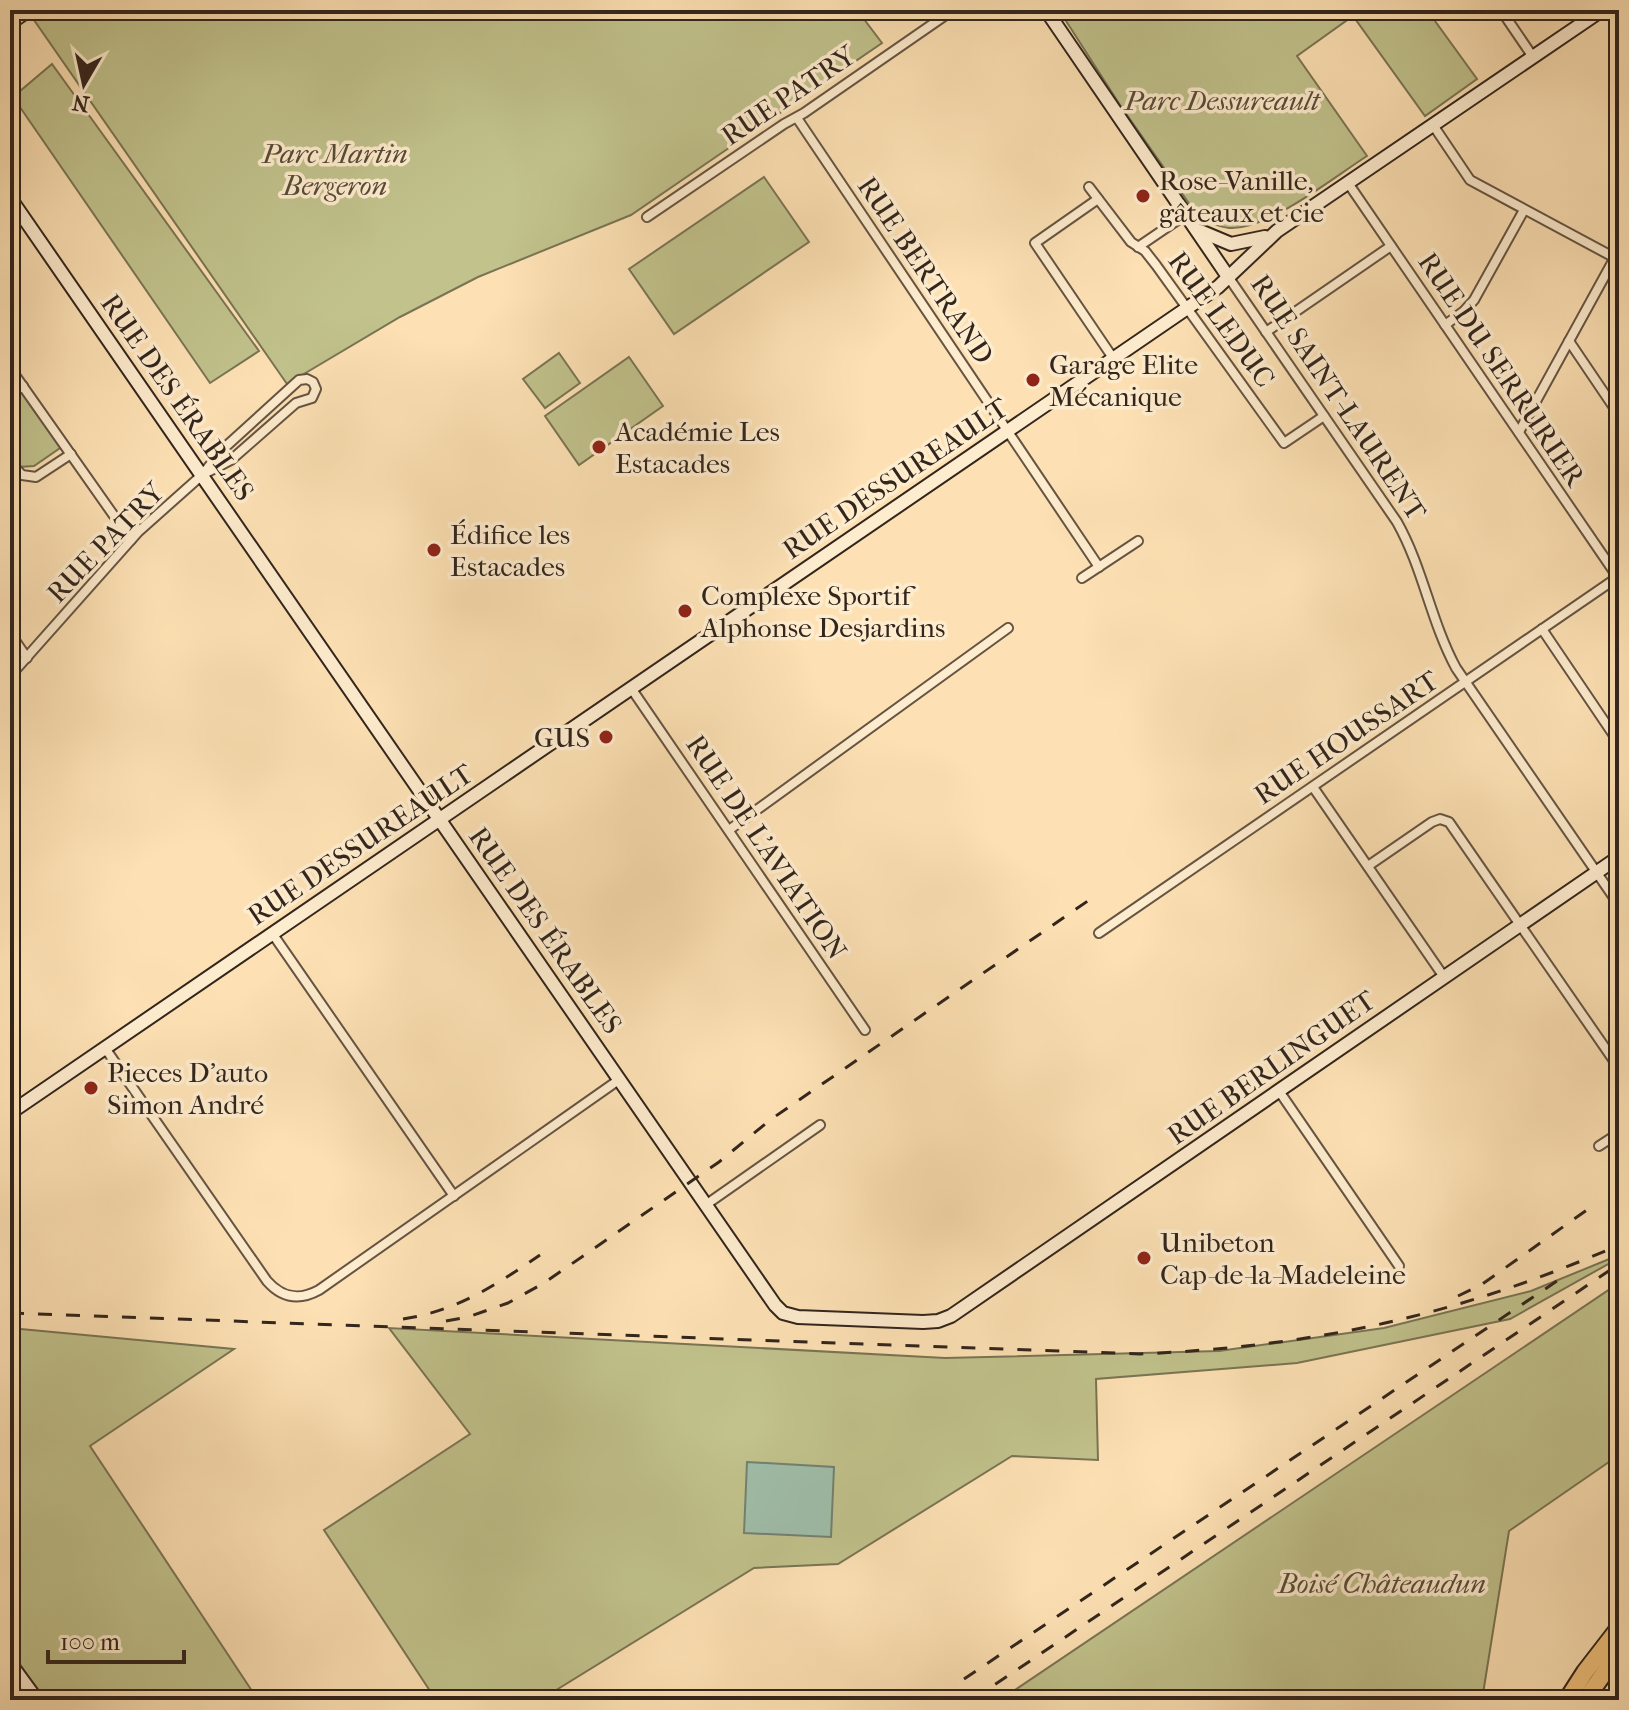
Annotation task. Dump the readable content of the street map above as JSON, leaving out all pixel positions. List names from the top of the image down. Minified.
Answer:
{"streets":{"street":["RUE PATRY","RUE BERTRAND","RUE LEDUC","RUE DU SERRURIER","RUE DES ÉRABLES","RUE SAINT-LAURENT","RUE DESSUREAULT","RUE HOUSSART","RUE DE L'AVIATION","RUE BERLINGUET"]},"crossings":[["RUE PATRY","RUE BERTRAND"],["RUE PATRY","RUE DES ÉRABLES"],["RUE BERTRAND","RUE DESSUREAULT"],["RUE LEDUC","RUE SAINT-LAURENT"],["RUE LEDUC","RUE DESSUREAULT"],["RUE DU SERRURIER","RUE DESSUREAULT"],["RUE DU SERRURIER","RUE HOUSSART"],["RUE DES ÉRABLES","RUE DESSUREAULT"],["RUE DES ÉRABLES","RUE BERLINGUET"],["RUE SAINT-LAURENT","RUE DESSUREAULT"],["RUE SAINT-LAURENT","RUE HOUSSART"],["RUE SAINT-LAURENT","RUE BERLINGUET"],["RUE DESSUREAULT","RUE DE L'AVIATION"]],"parks":["Parc Dessureault","Parc Martin Bergeron","Boisé Châteaudun"],"places":["Rose-Vanille, gâteaux et cie","Garage Elite Mécanique","Académie Les Estacades","Édifice les Estacades","Complexe Sportif Alphonse Desjardins","GUS","Pieces D'auto Simon André","Unibeton Cap-de-la-Madeleine"],"scale_bar":"100 m","north":"bottom"}
